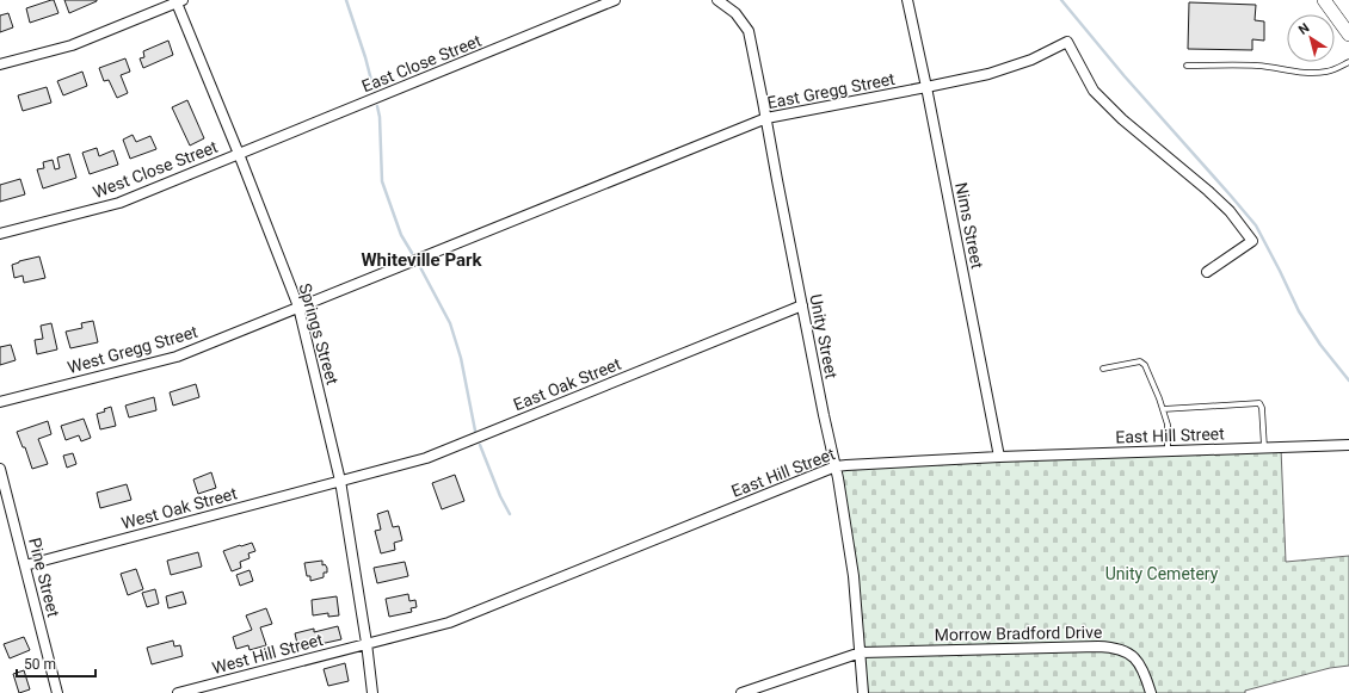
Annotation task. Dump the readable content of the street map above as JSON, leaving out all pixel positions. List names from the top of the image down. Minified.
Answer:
{"streets":{"street":["East Close Street","East Gregg Street","West Close Street","Nims Street","Springs Street","Unity Street","West Gregg Street","East Oak Street","East Hill Street","West Oak Street","Pine Street","Morrow Bradford Drive","West Hill Street"]},"crossings":[["East Close Street","West Close Street"],["East Close Street","Springs Street"],["East Gregg Street","Nims Street"],["East Gregg Street","Springs Street"],["East Gregg Street","Unity Street"],["East Gregg Street","West Gregg Street"],["West Close Street","Springs Street"],["Nims Street","East Hill Street"],["Springs Street","West Gregg Street"],["Springs Street","East Oak Street"],["Springs Street","East Hill Street"],["Springs Street","West Oak Street"],["Springs Street","West Hill Street"],["Unity Street","East Oak Street"],["Unity Street","East Hill Street"],["Unity Street","Morrow Bradford Drive"],["East Oak Street","West Oak Street"],["East Hill Street","West Hill Street"],["West Oak Street","Pine Street"]],"districts":["Whiteville Park"],"parks":["Unity Cemetery"],"scale_bar":"50 m","north":"top left"}
